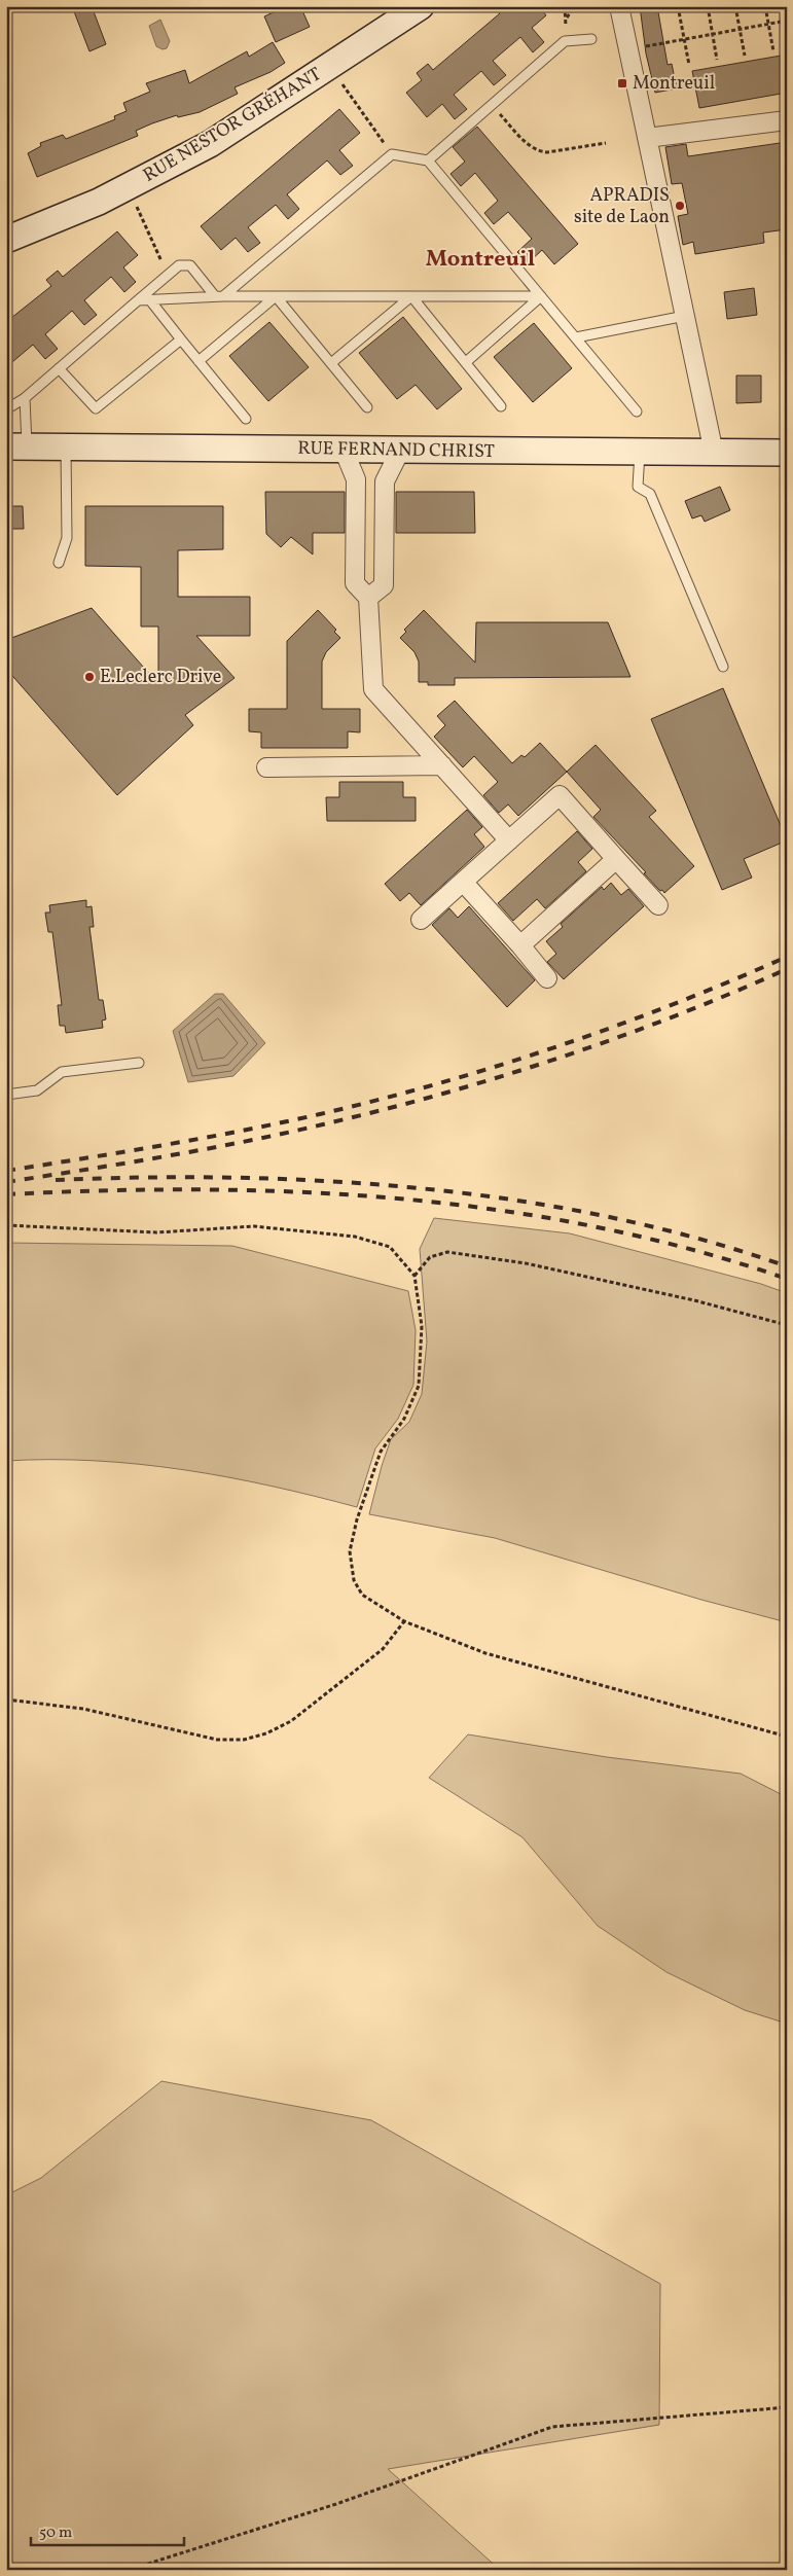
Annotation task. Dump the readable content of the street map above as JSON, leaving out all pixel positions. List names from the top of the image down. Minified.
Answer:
{"streets":{"main road":["RUE NESTOR GRÉHANT","RUE FERNAND CHRIST"]},"districts":["Montreuil"],"places":{"transit":["Montreuil"],"other":["APRADIS site de Laon","E.Leclerc Drive"]},"scale_bar":"50 m"}
